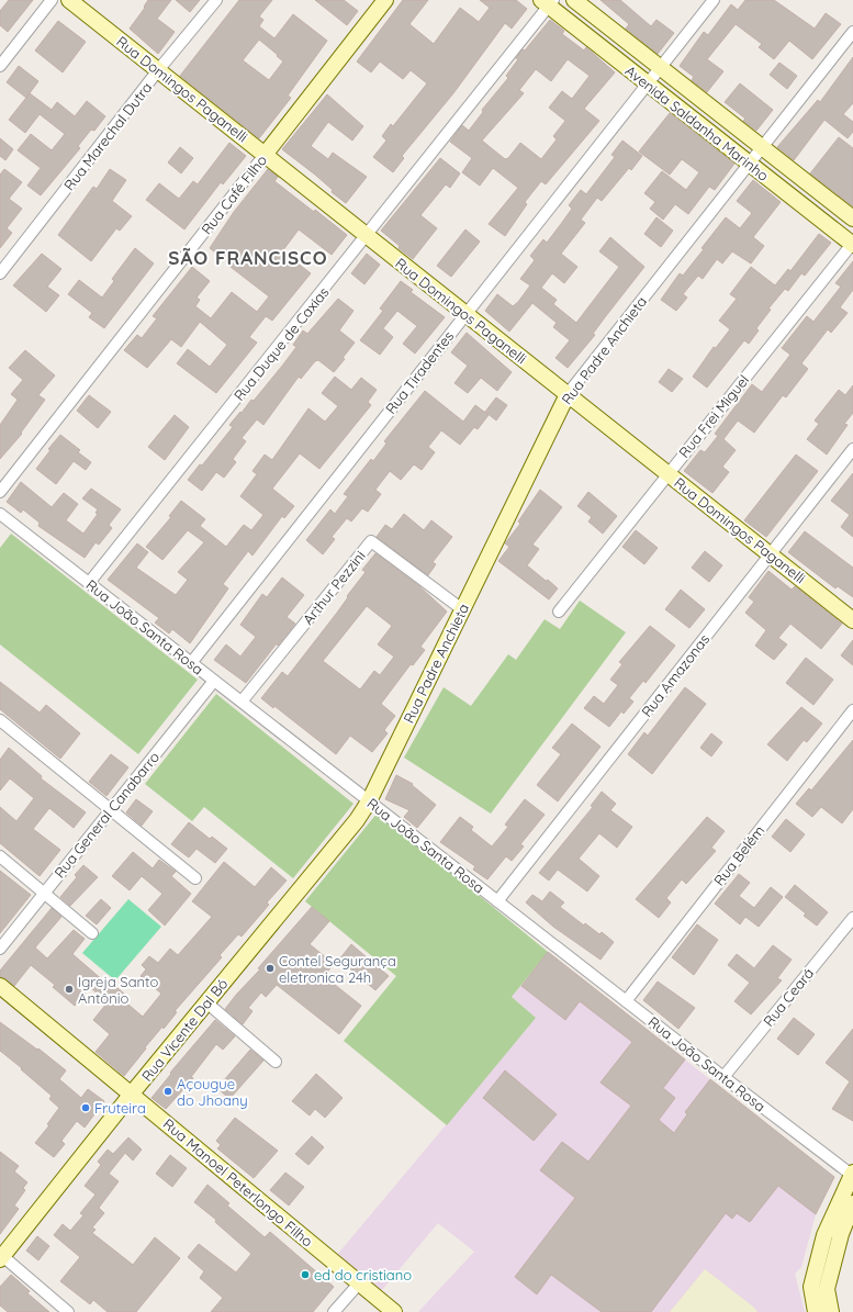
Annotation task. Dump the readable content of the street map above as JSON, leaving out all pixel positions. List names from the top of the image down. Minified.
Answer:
{"streets":{"street":["Rua Domingos Paganelli","Avenida Saldanha Marinho","Rua Marechal Dutra","Rua Café Filho","Rua Duque de Caxias","Rua Padre Anchieta","Rua Tiradentes","Rua Frei Miguel","Arthur Pezzini","Rua João Santa Rosa","Rua Amazonas","Rua General Canabarro","Rua Belém","Rua Ceará","Rua Vicente Dal Bó","Rua Manoel Peterlongo Filho"]},"crossings":[["Rua Domingos Paganelli","Rua Marechal Dutra"],["Rua Domingos Paganelli","Rua Café Filho"],["Rua Domingos Paganelli","Rua Duque de Caxias"],["Rua Domingos Paganelli","Rua Padre Anchieta"],["Rua Domingos Paganelli","Rua Tiradentes"],["Rua Domingos Paganelli","Rua Frei Miguel"],["Rua Domingos Paganelli","Rua Amazonas"],["Avenida Saldanha Marinho","Rua Duque de Caxias"],["Avenida Saldanha Marinho","Rua Padre Anchieta"],["Avenida Saldanha Marinho","Rua Tiradentes"],["Avenida Saldanha Marinho","Rua Frei Miguel"],["Rua Duque de Caxias","Rua João Santa Rosa"],["Rua Padre Anchieta","Arthur Pezzini"],["Rua Padre Anchieta","Rua João Santa Rosa"],["Rua Padre Anchieta","Rua Vicente Dal Bó"],["Rua Tiradentes","Rua João Santa Rosa"],["Arthur Pezzini","Rua João Santa Rosa"],["Rua João Santa Rosa","Rua Amazonas"],["Rua João Santa Rosa","Rua General Canabarro"],["Rua João Santa Rosa","Rua Belém"],["Rua João Santa Rosa","Rua Ceará"],["Rua João Santa Rosa","Rua Vicente Dal Bó"],["Rua Vicente Dal Bó","Rua Manoel Peterlongo Filho"]],"districts":["SÃO FRANCISCO"],"places":["Contel Segurança eletronica 24h","Igreja Santo Antônio","Açougue do Jhoany","Fruteira","ed do cristiano"]}
